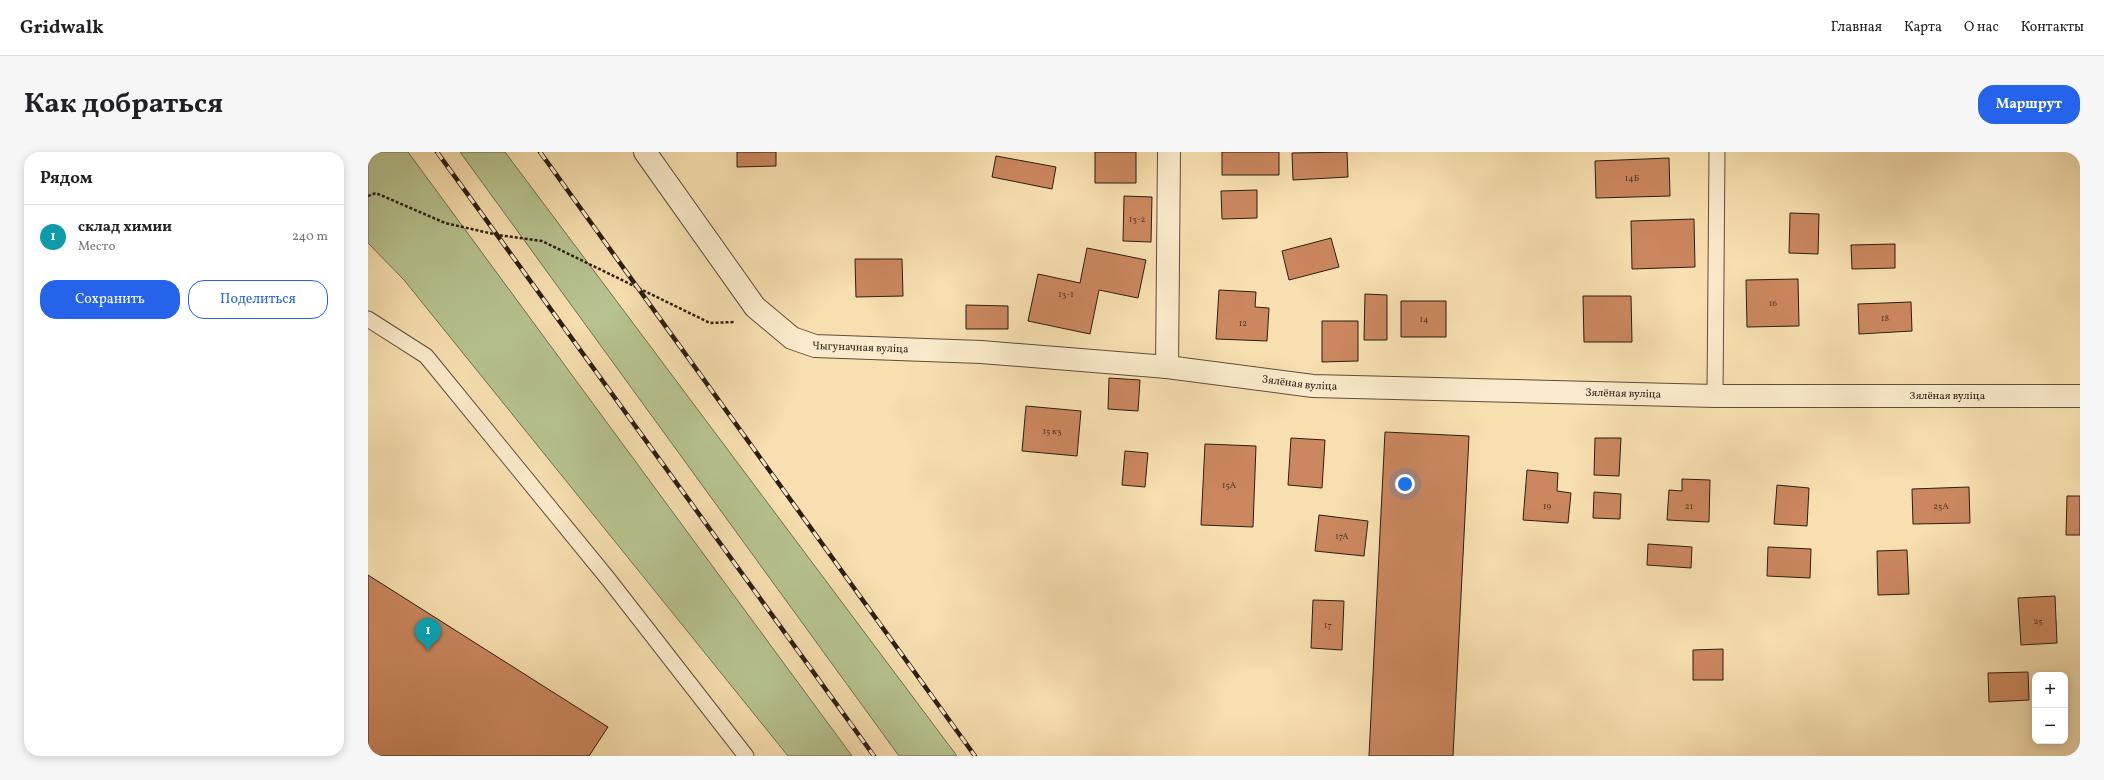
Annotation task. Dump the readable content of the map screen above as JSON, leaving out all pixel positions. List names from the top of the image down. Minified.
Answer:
{"streets":{"street":["Чыгуначная вуліца","Зялёная вуліца"]},"crossings":[["Чыгуначная вуліца","Зялёная вуліца"]],"house_numbers":["14Б","13-2","13-1","16","18","14","12","15 к3","15А","19","21","25А","17А","25","17"],"page":{"header":"Gridwalk","nav":["Главная","Карта","О нас","Контакты"],"title":"Как добраться","buttons":["Маршрут",["Сохранить","Поделиться"]],"heading":"Рядом","list":[{"mark":"1","name":"склад химии","note":"Место","value":"240 m"}],"pins":"1","map_buttons":["+","−"]}}
